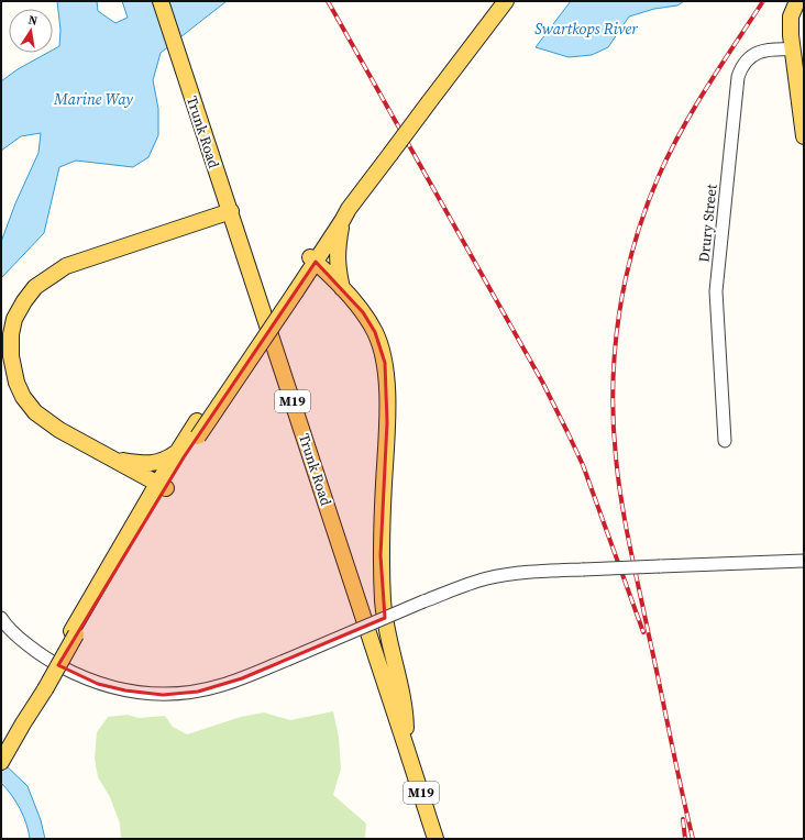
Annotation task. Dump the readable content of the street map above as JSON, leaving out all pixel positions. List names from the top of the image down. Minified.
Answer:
{"streets":{"main road":["Trunk Road","M19"],"street":["Drury Street"]},"water":["Swartkops River","Marine Way"],"north":"top"}
